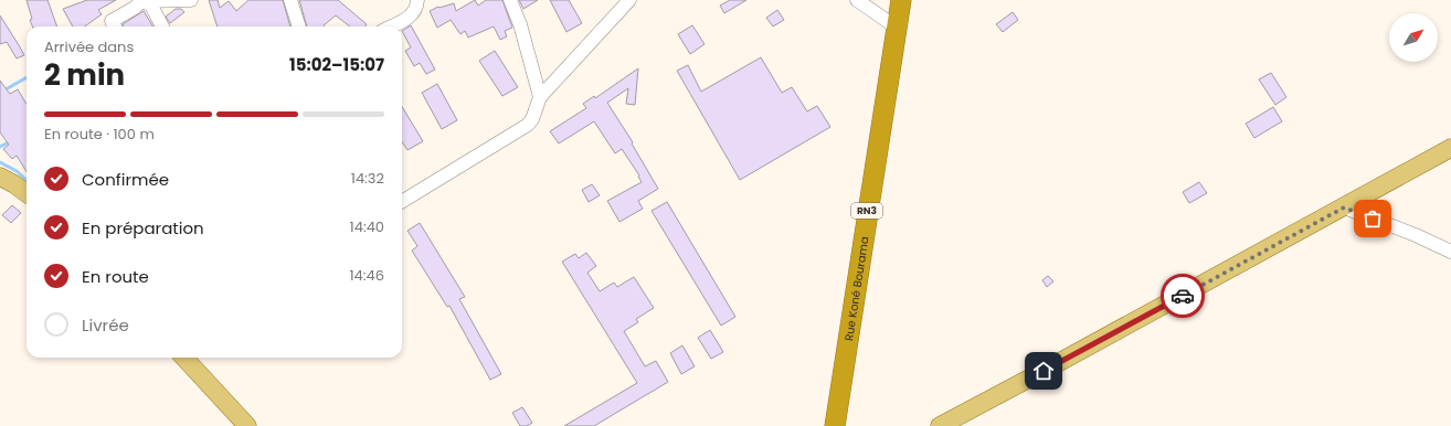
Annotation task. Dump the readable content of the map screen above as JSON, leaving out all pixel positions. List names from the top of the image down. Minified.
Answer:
{"streets":{"highway":["RN3","Rue Koné Bourama"]},"north":"top right","page":{"heading":["2 min","Arrivée dans","15:02–15:07"],"bar":"En route · 100 m","list":[["Confirmée","14:32"],["En préparation","14:40"],["En route","14:46"],"Livrée"]}}
